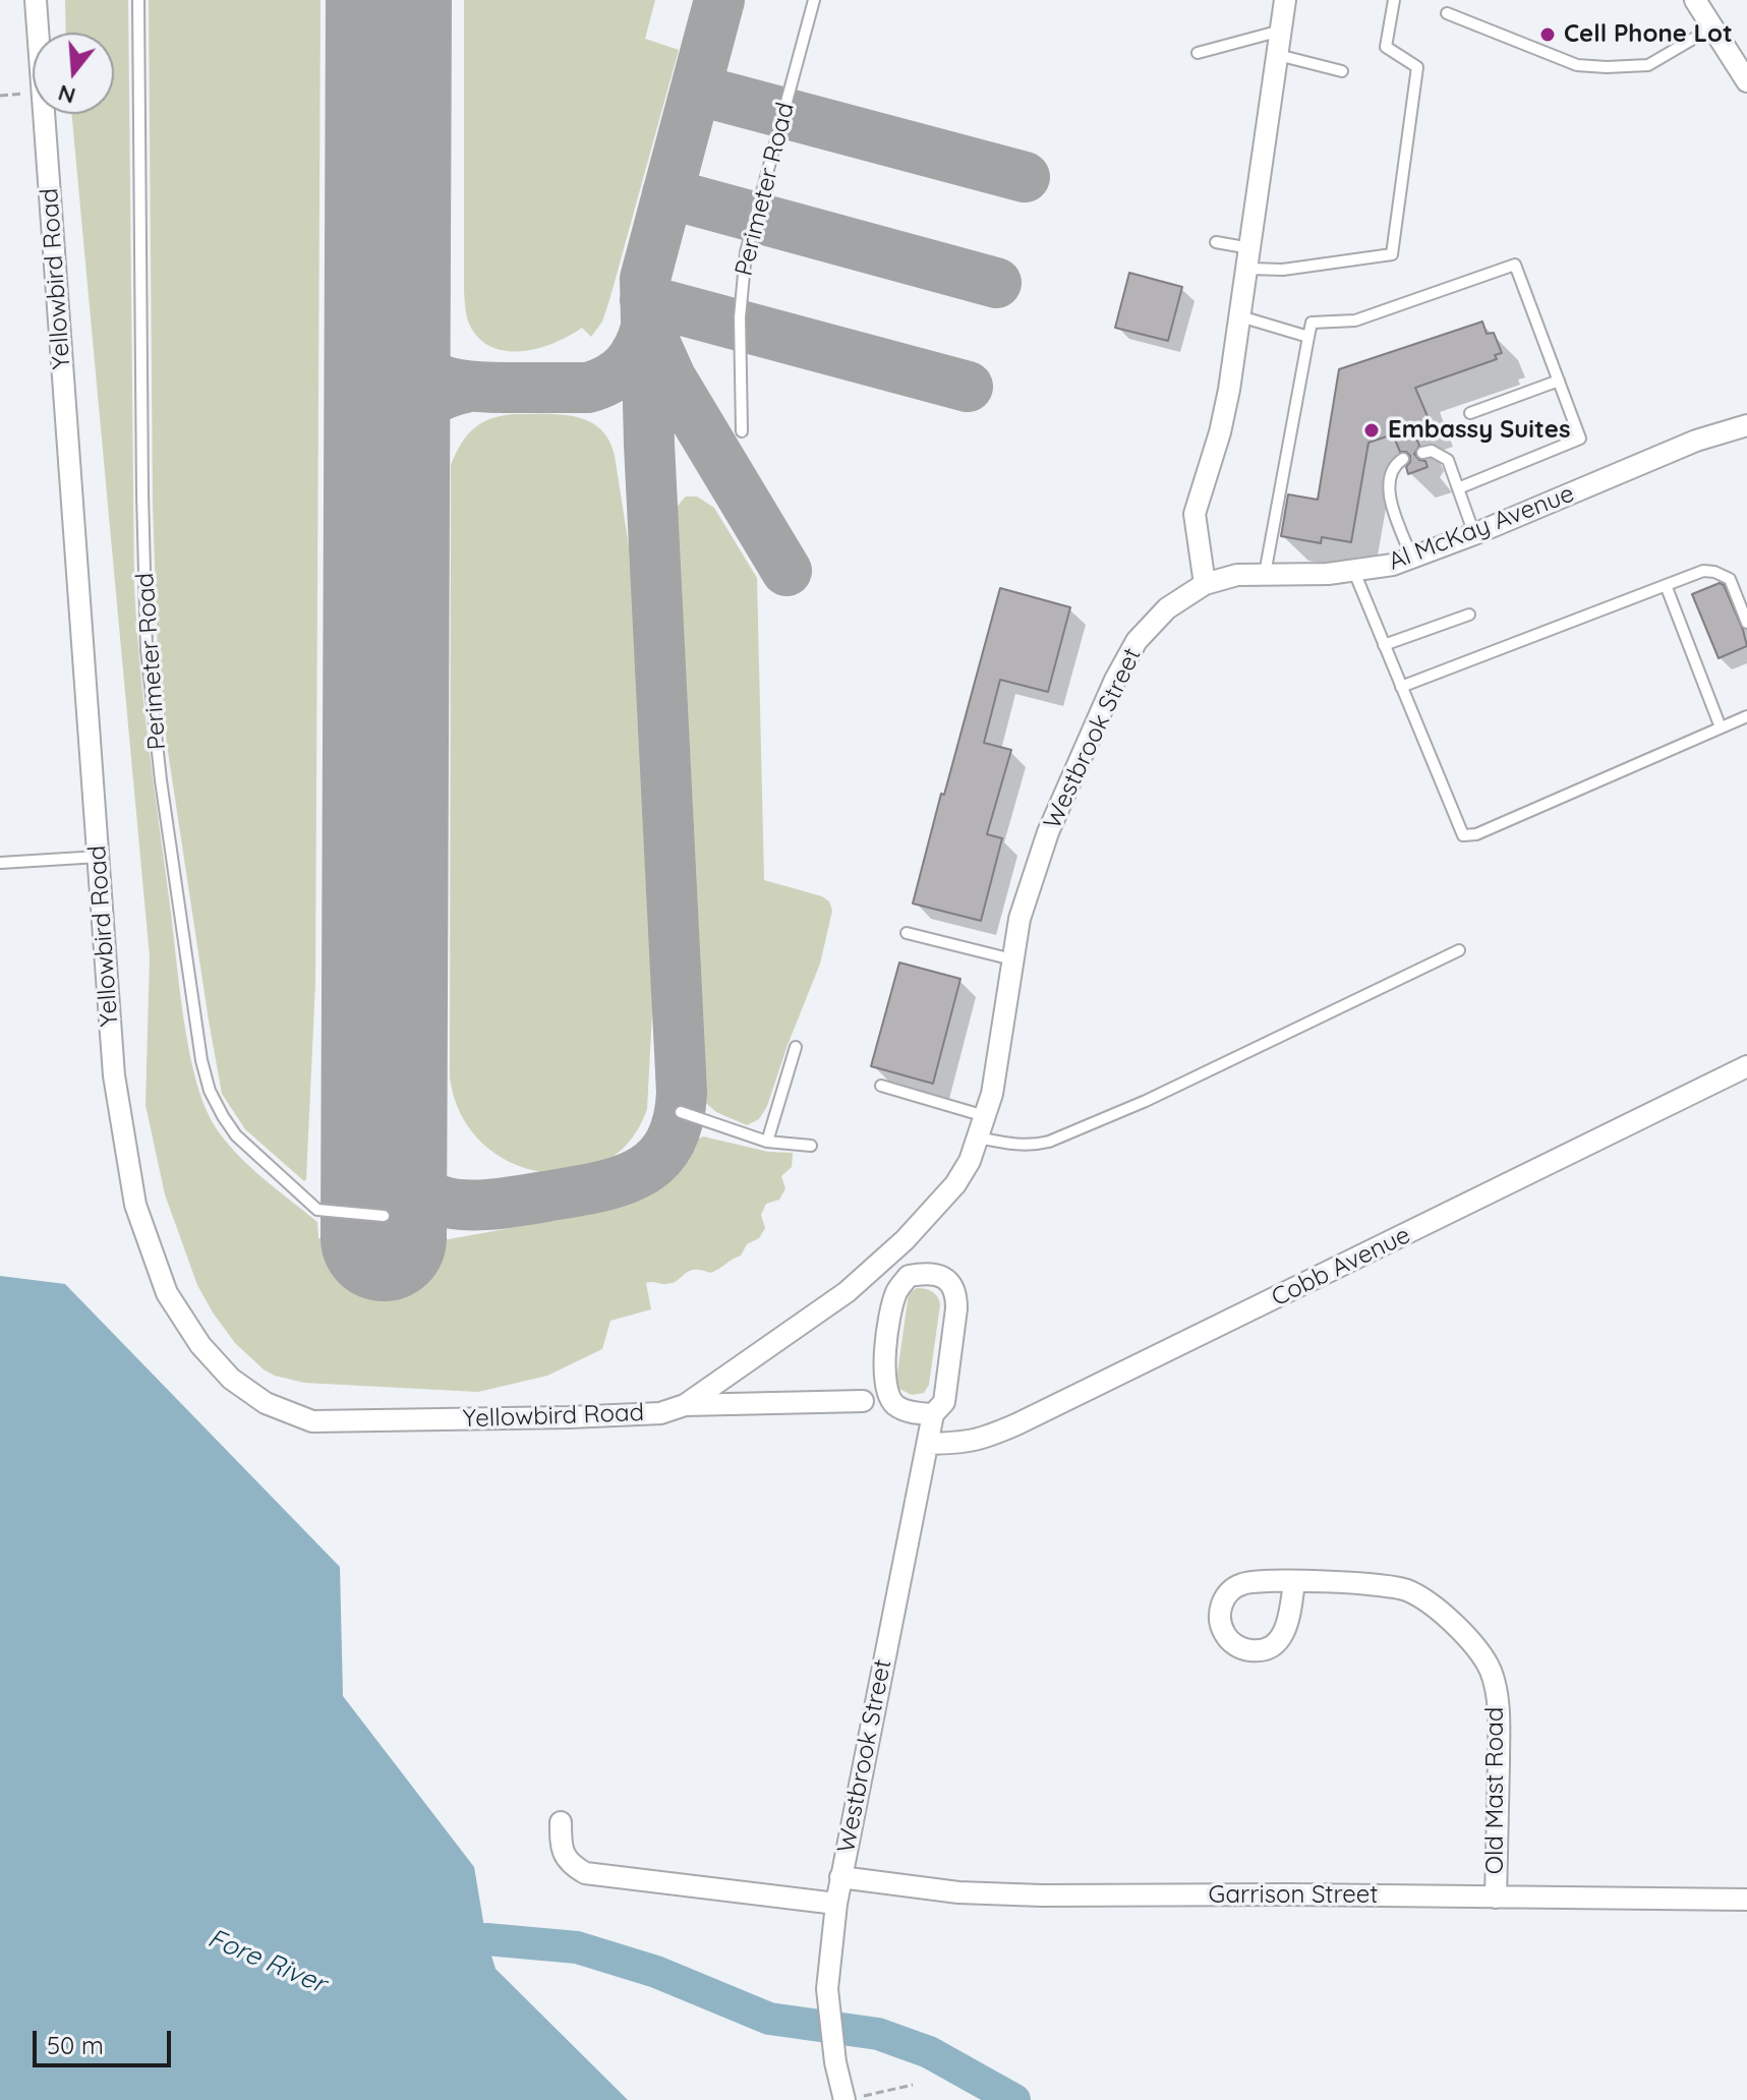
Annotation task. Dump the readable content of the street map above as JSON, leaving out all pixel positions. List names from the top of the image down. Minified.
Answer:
{"streets":{"street":["Yellowbird Road","Al McKay Avenue","Westbrook Street","Cobb Avenue","Old Mast Road","Garrison Street"],"lane":["Perimeter Road"]},"crossings":[["Yellowbird Road","Westbrook Street"],["Al McKay Avenue","Westbrook Street"],["Westbrook Street","Cobb Avenue"],["Westbrook Street","Garrison Street"],["Old Mast Road","Garrison Street"]],"water":["Fore River"],"places":["Cell Phone Lot","Embassy Suites"],"scale_bar":"50 m","north":"bottom"}
